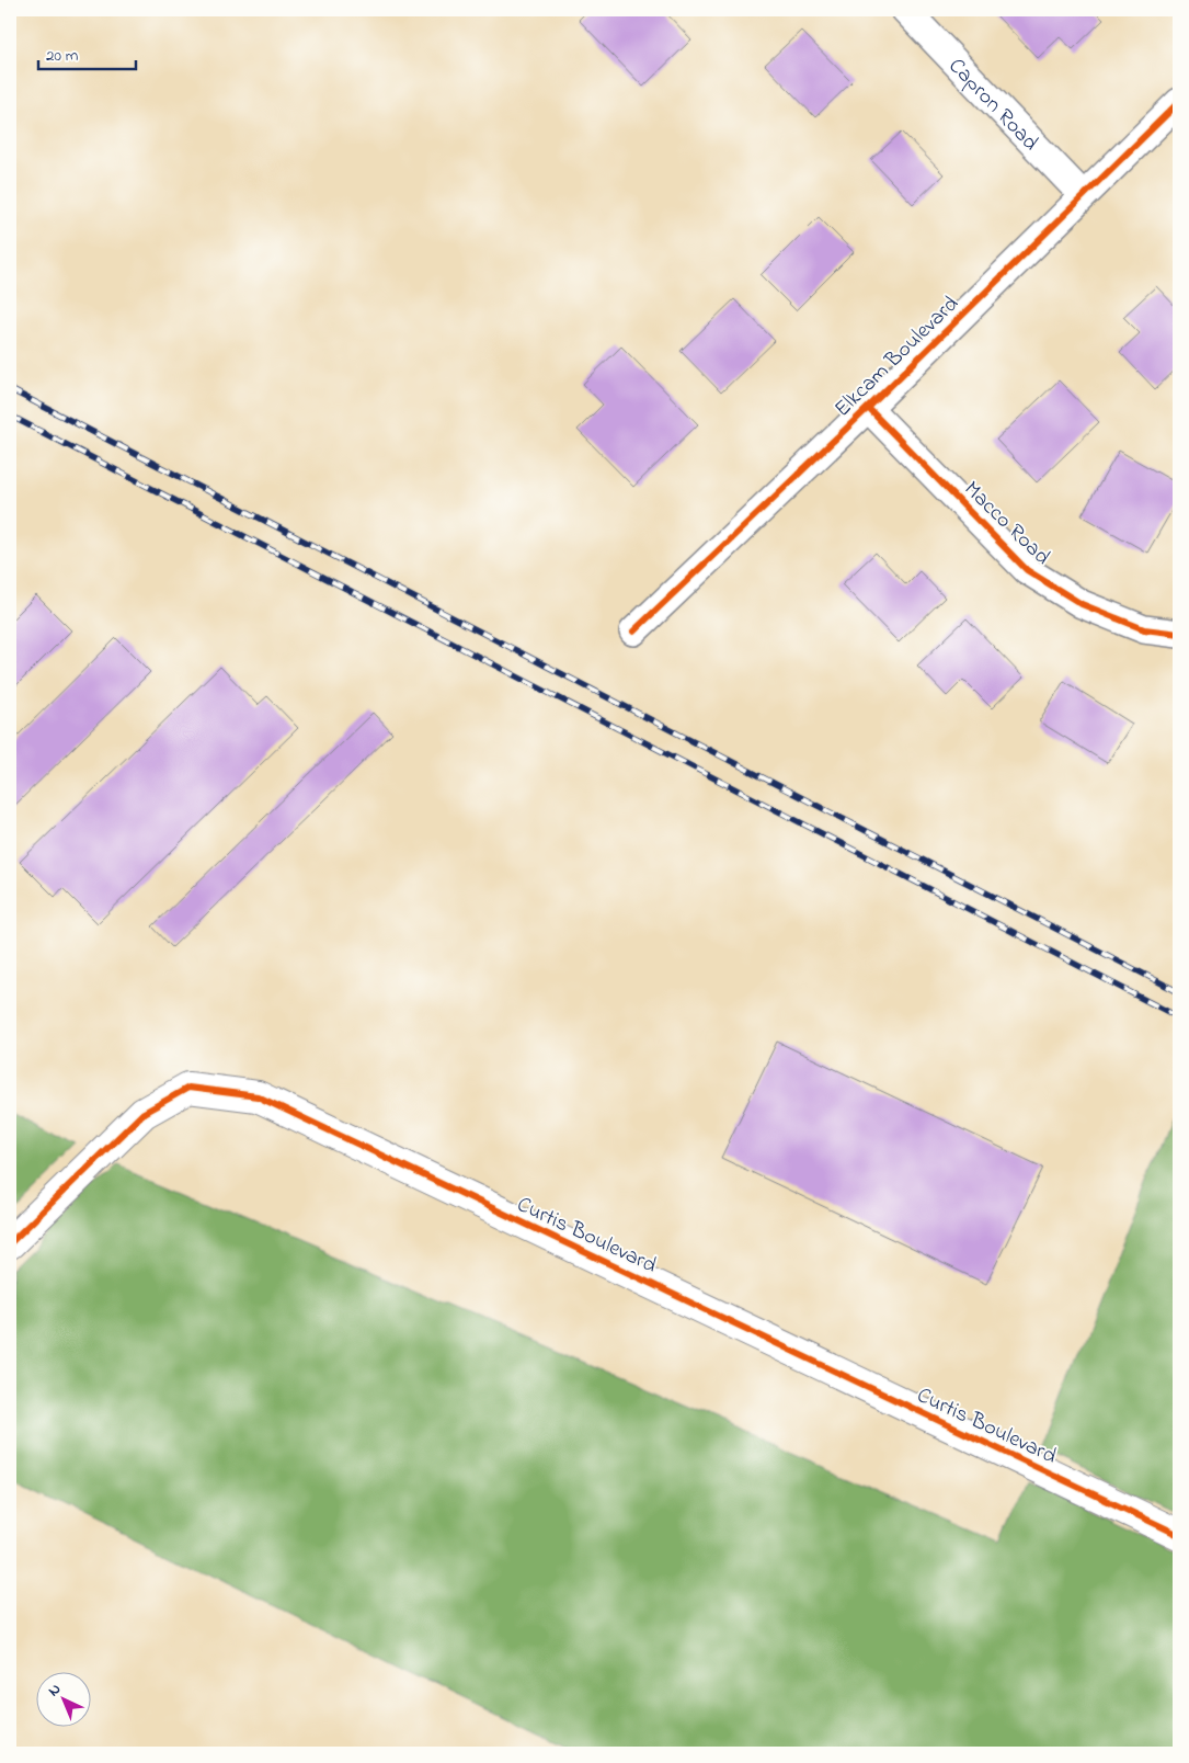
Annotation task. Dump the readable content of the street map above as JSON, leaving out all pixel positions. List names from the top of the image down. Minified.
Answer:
{"streets":{"street":["Capron Road","Elkcam Boulevard","Macco Road","Curtis Boulevard"]},"crossings":[["Capron Road","Elkcam Boulevard"],["Elkcam Boulevard","Macco Road"]],"scale_bar":"20 m","north":"top left"}
